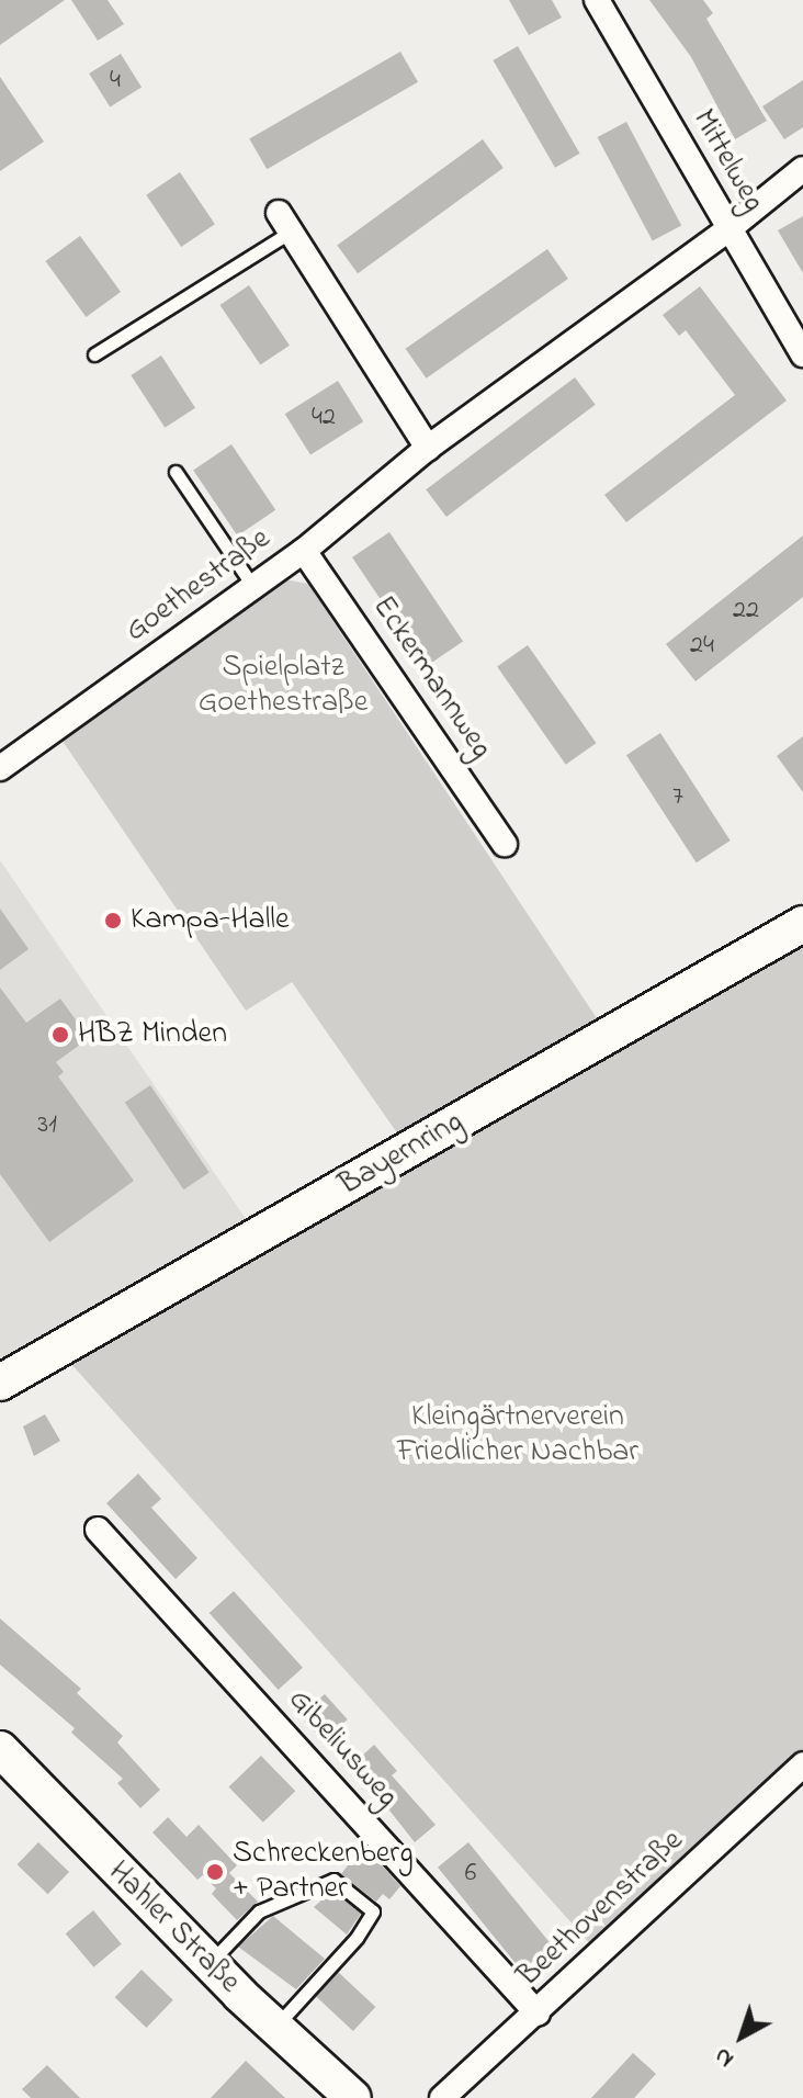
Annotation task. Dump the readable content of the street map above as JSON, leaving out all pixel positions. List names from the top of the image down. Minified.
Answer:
{"streets":{"street":["Mittelweg","Goethestraße","Eckermannweg","Bayernring","Gibeliusweg","Beethovenstraße","Hahler Straße"]},"crossings":[["Mittelweg","Goethestraße"],["Goethestraße","Eckermannweg"],["Gibeliusweg","Beethovenstraße"]],"parks":["Spielplatz Goethestraße","Kleingärtnerverein Friedlicher Nachbar"],"places":["Kampa-Halle","HBZ Minden","Schreckenberg + Partner"],"house_numbers":["4","42","22","24","7","31","6"],"north":"bottom left"}
